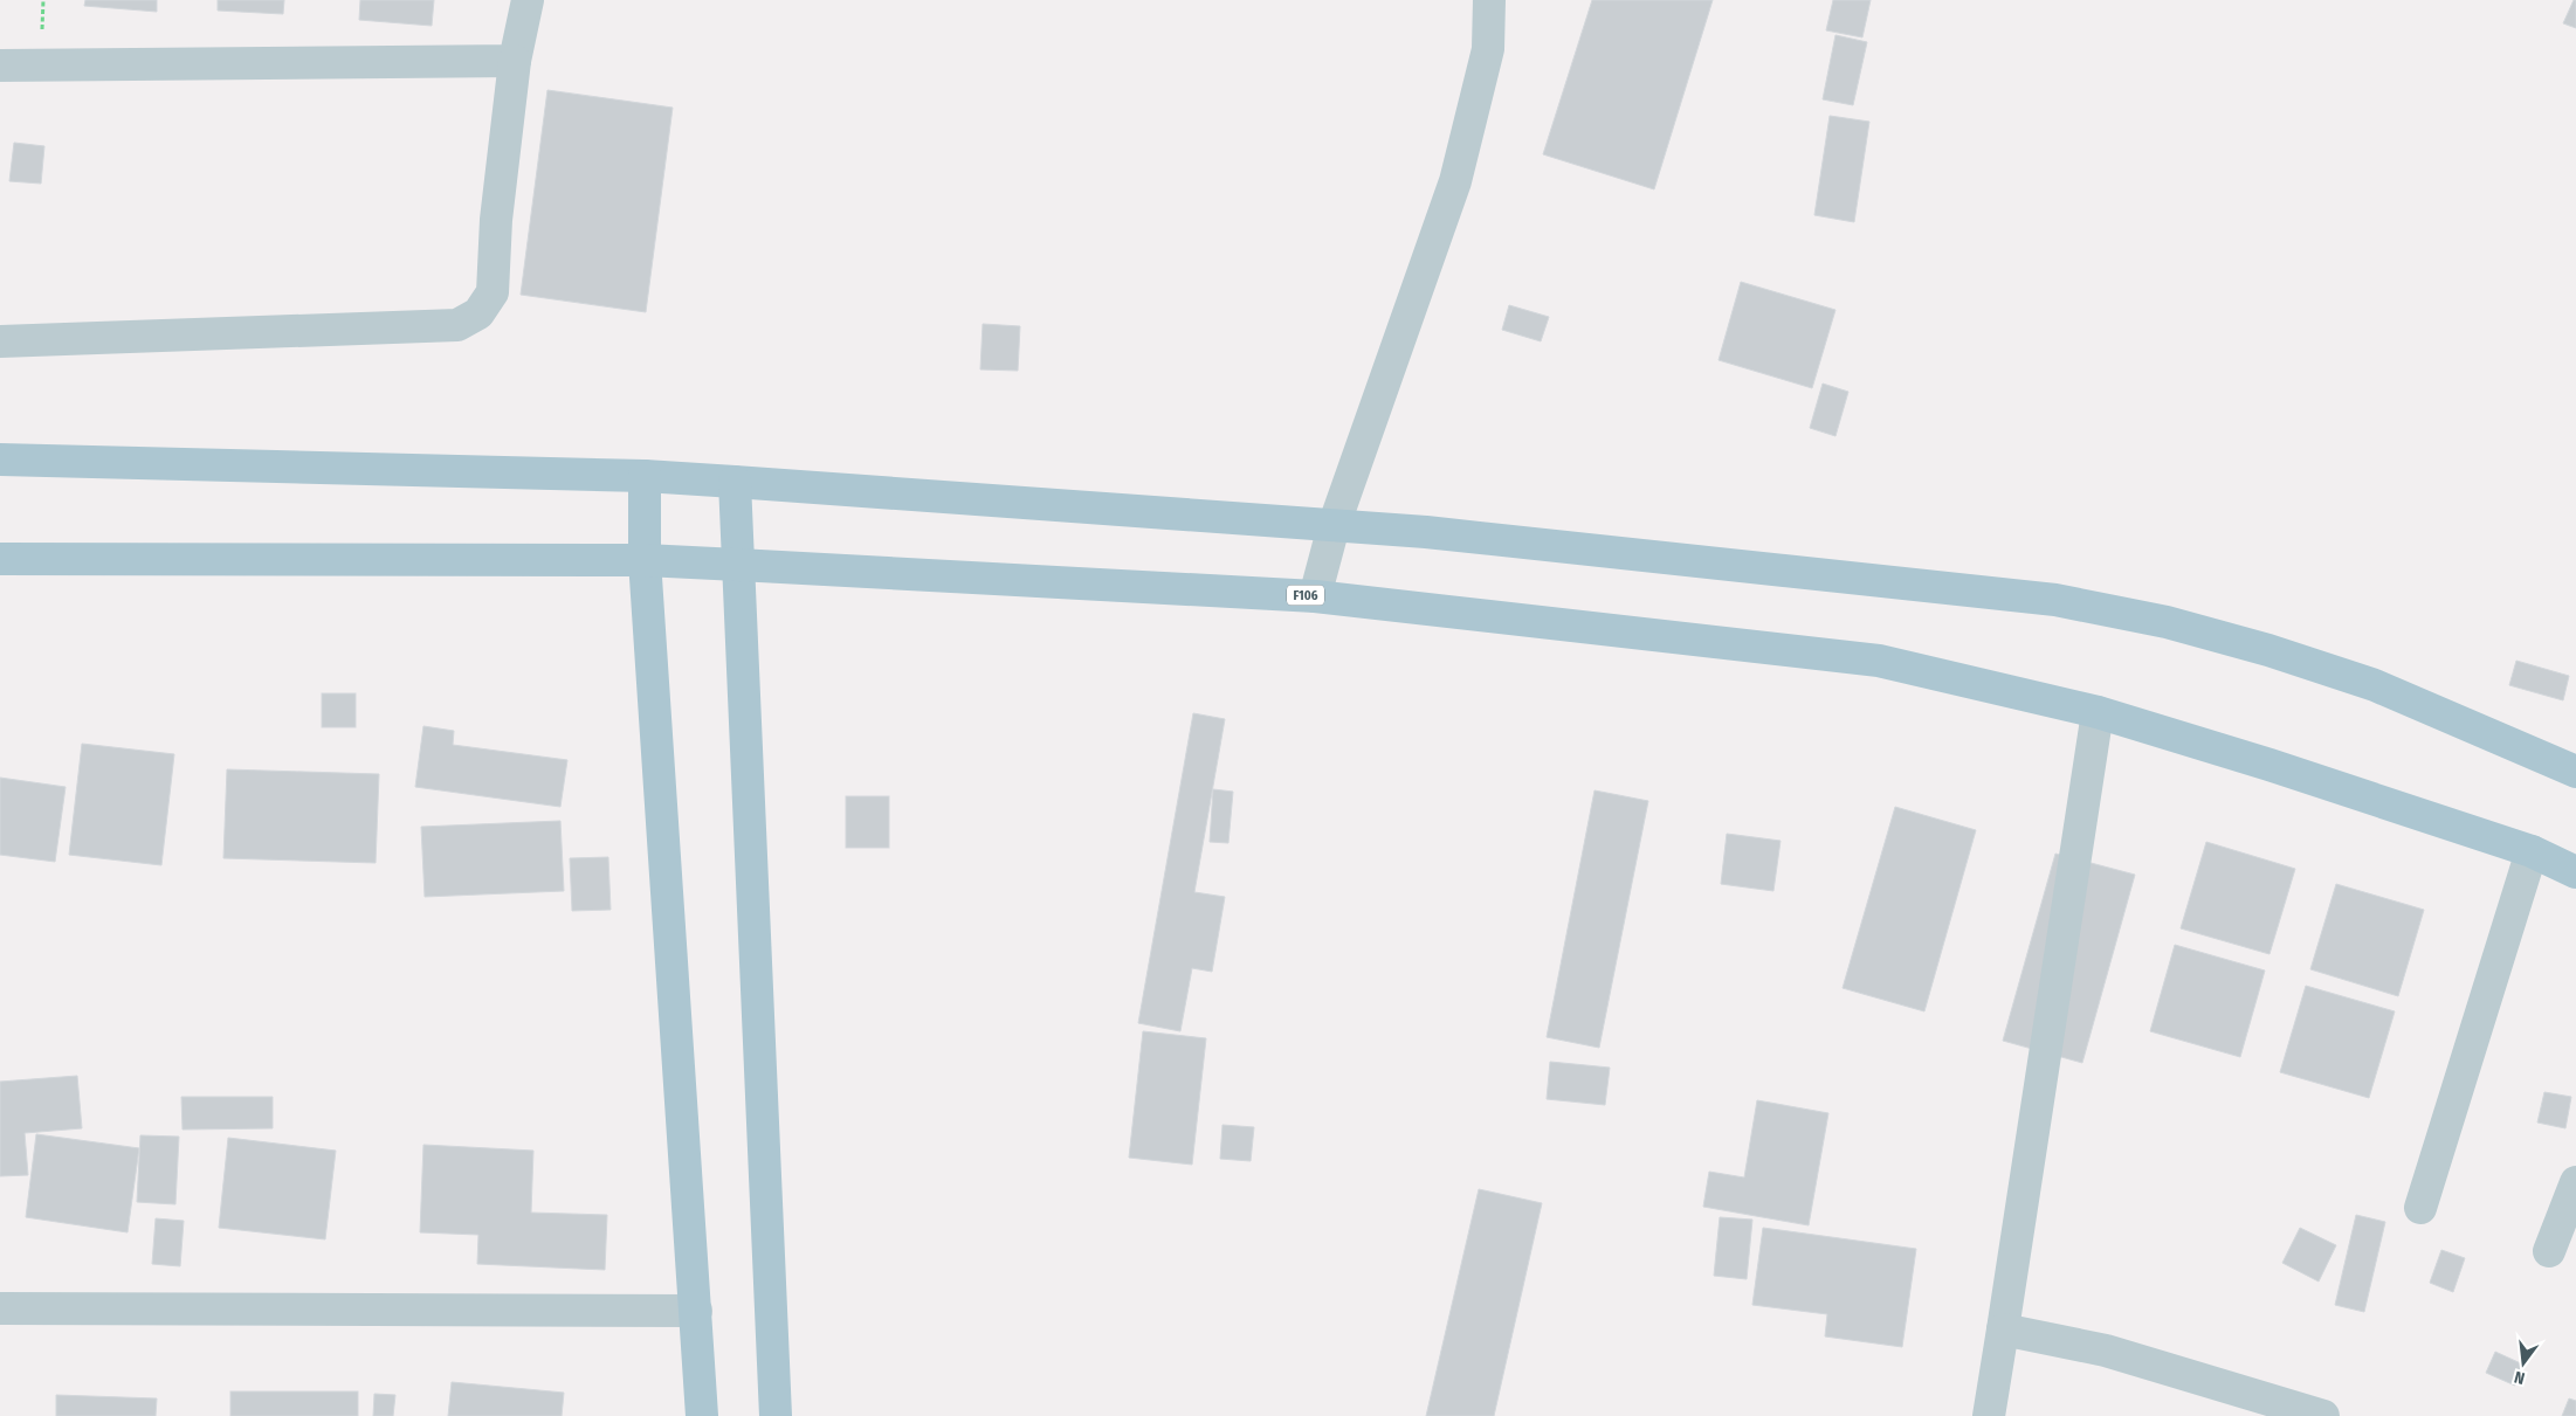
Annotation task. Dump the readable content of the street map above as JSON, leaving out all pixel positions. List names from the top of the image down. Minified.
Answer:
{"streets":{"main road":["F106"]},"north":"bottom"}
